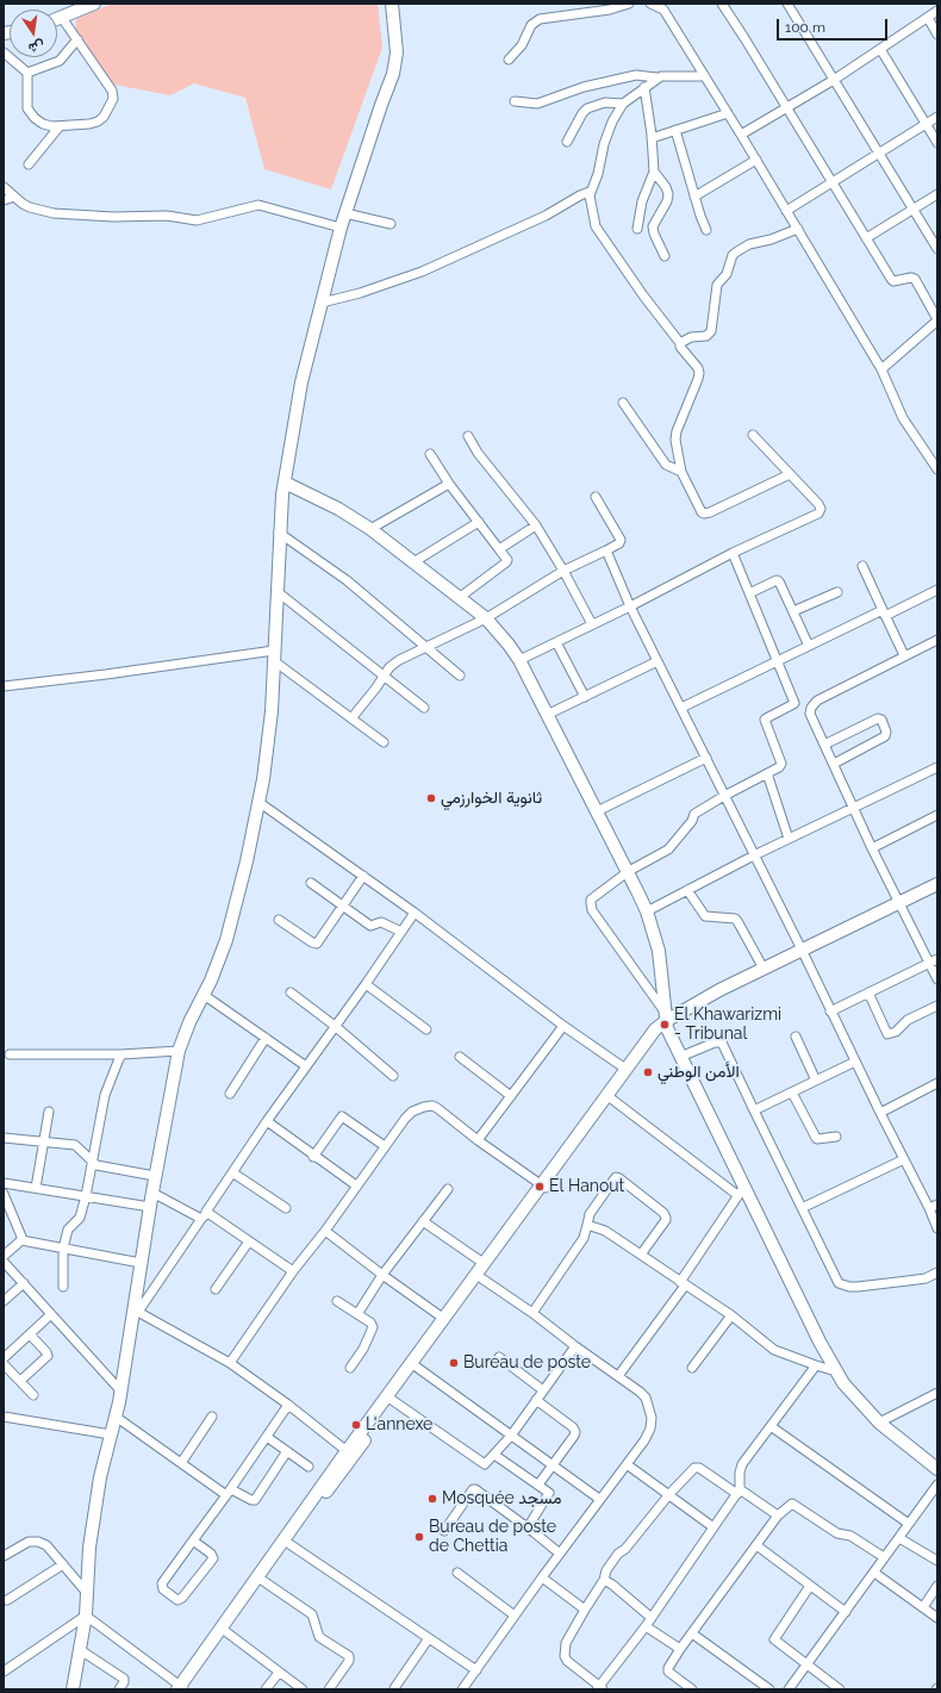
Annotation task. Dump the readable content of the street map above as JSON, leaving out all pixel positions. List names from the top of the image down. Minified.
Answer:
{"places":["ثانوية الخوارزمي","El Khawarizmi - Tribunal","الأمن الوطني","El Hanout","Bureau de poste","L'annexe","Mosquée مسجد","Bureau de poste de Chettia"],"scale_bar":"100 m","north":"bottom"}
